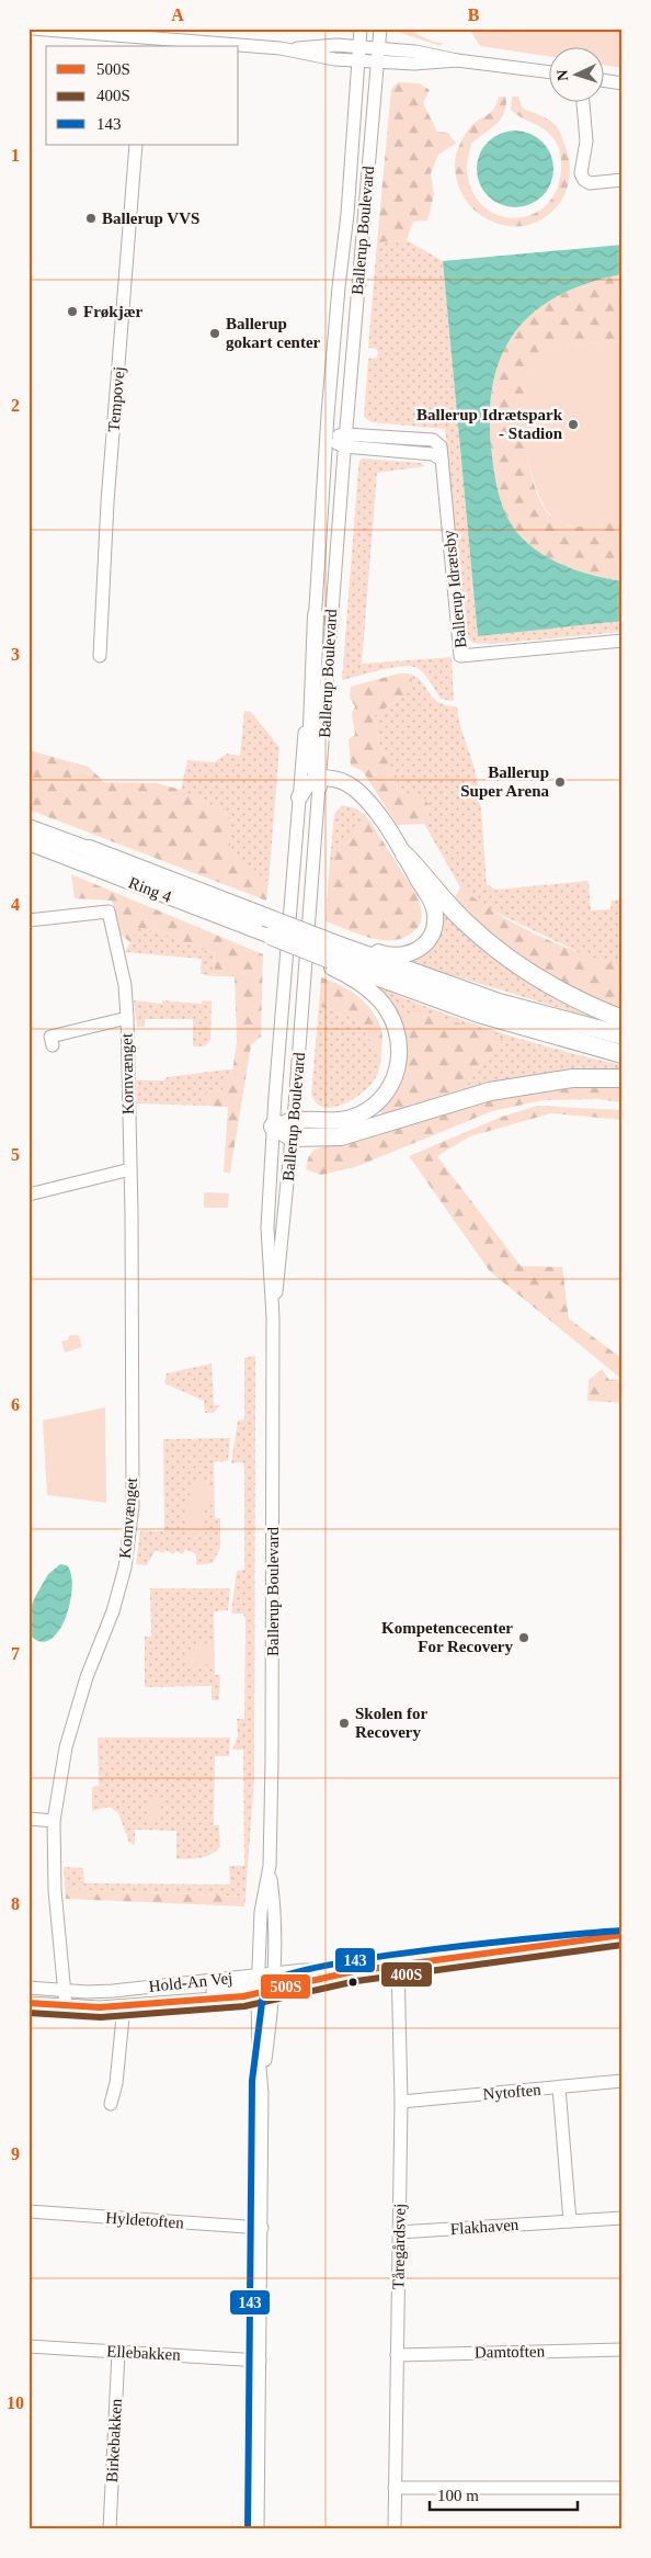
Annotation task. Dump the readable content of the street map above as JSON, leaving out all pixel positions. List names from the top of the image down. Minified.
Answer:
{"streets":{"main road":["Ring 4"],"street":["Ballerup Boulevard","Tempovej","Ballerup Idrætsby","Kornvænget","Hold-An Vej","Nytoften","Hyldetoften","Flakhaven","Tåregårdsvej","Damtoften","Ellebakken","Birkebakken"]},"crossings":[["Ballerup Boulevard","Ballerup Idrætsby"],["Ballerup Boulevard","Hold-An Vej"],["Kornvænget","Hold-An Vej"],["Hold-An Vej","Tåregårdsvej"],["Nytoften","Tåregårdsvej"],["Flakhaven","Tåregårdsvej"],["Tåregårdsvej","Damtoften"],["Ellebakken","Birkebakken"]],"places":["Ballerup VVS","Frøkjær","Ballerup gokart center","Ballerup Idrætspark - Stadion","Ballerup Super Arena","Kompetencecenter For Recovery","Skolen for Recovery"],"lines":["transit line 143","transit line 500S","transit line 400S"],"legend":["500S","400S","143"],"scale_bar":"100 m","north":"left","grid":{"columns":["A","B"],"rows":["1","2","3","4","5","6","7","8","9","10"]}}
